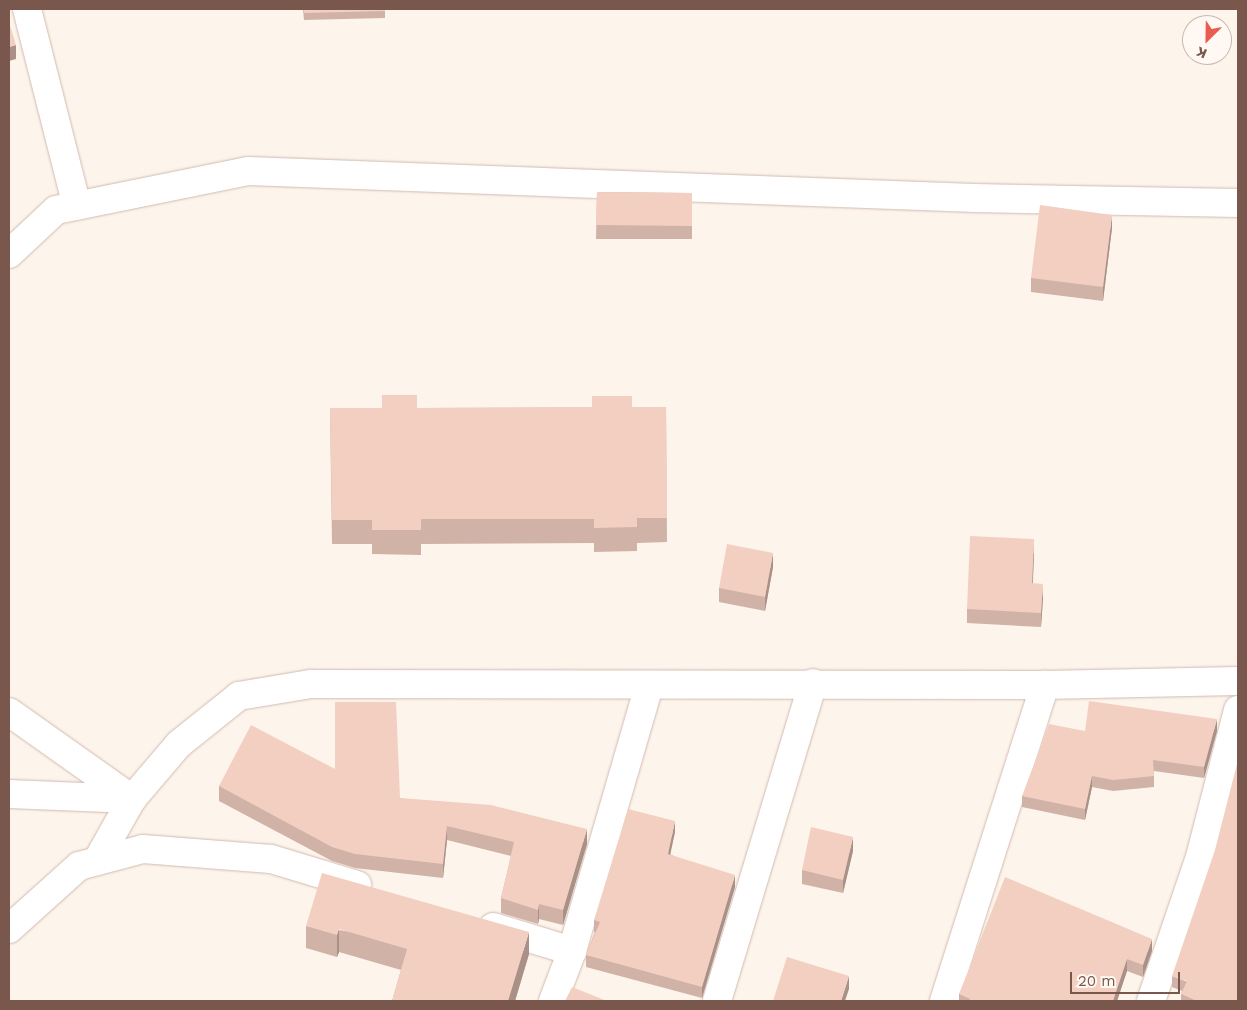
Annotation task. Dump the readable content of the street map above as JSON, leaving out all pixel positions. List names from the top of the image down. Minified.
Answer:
{"scale_bar":"20 m","north":"bottom left"}
